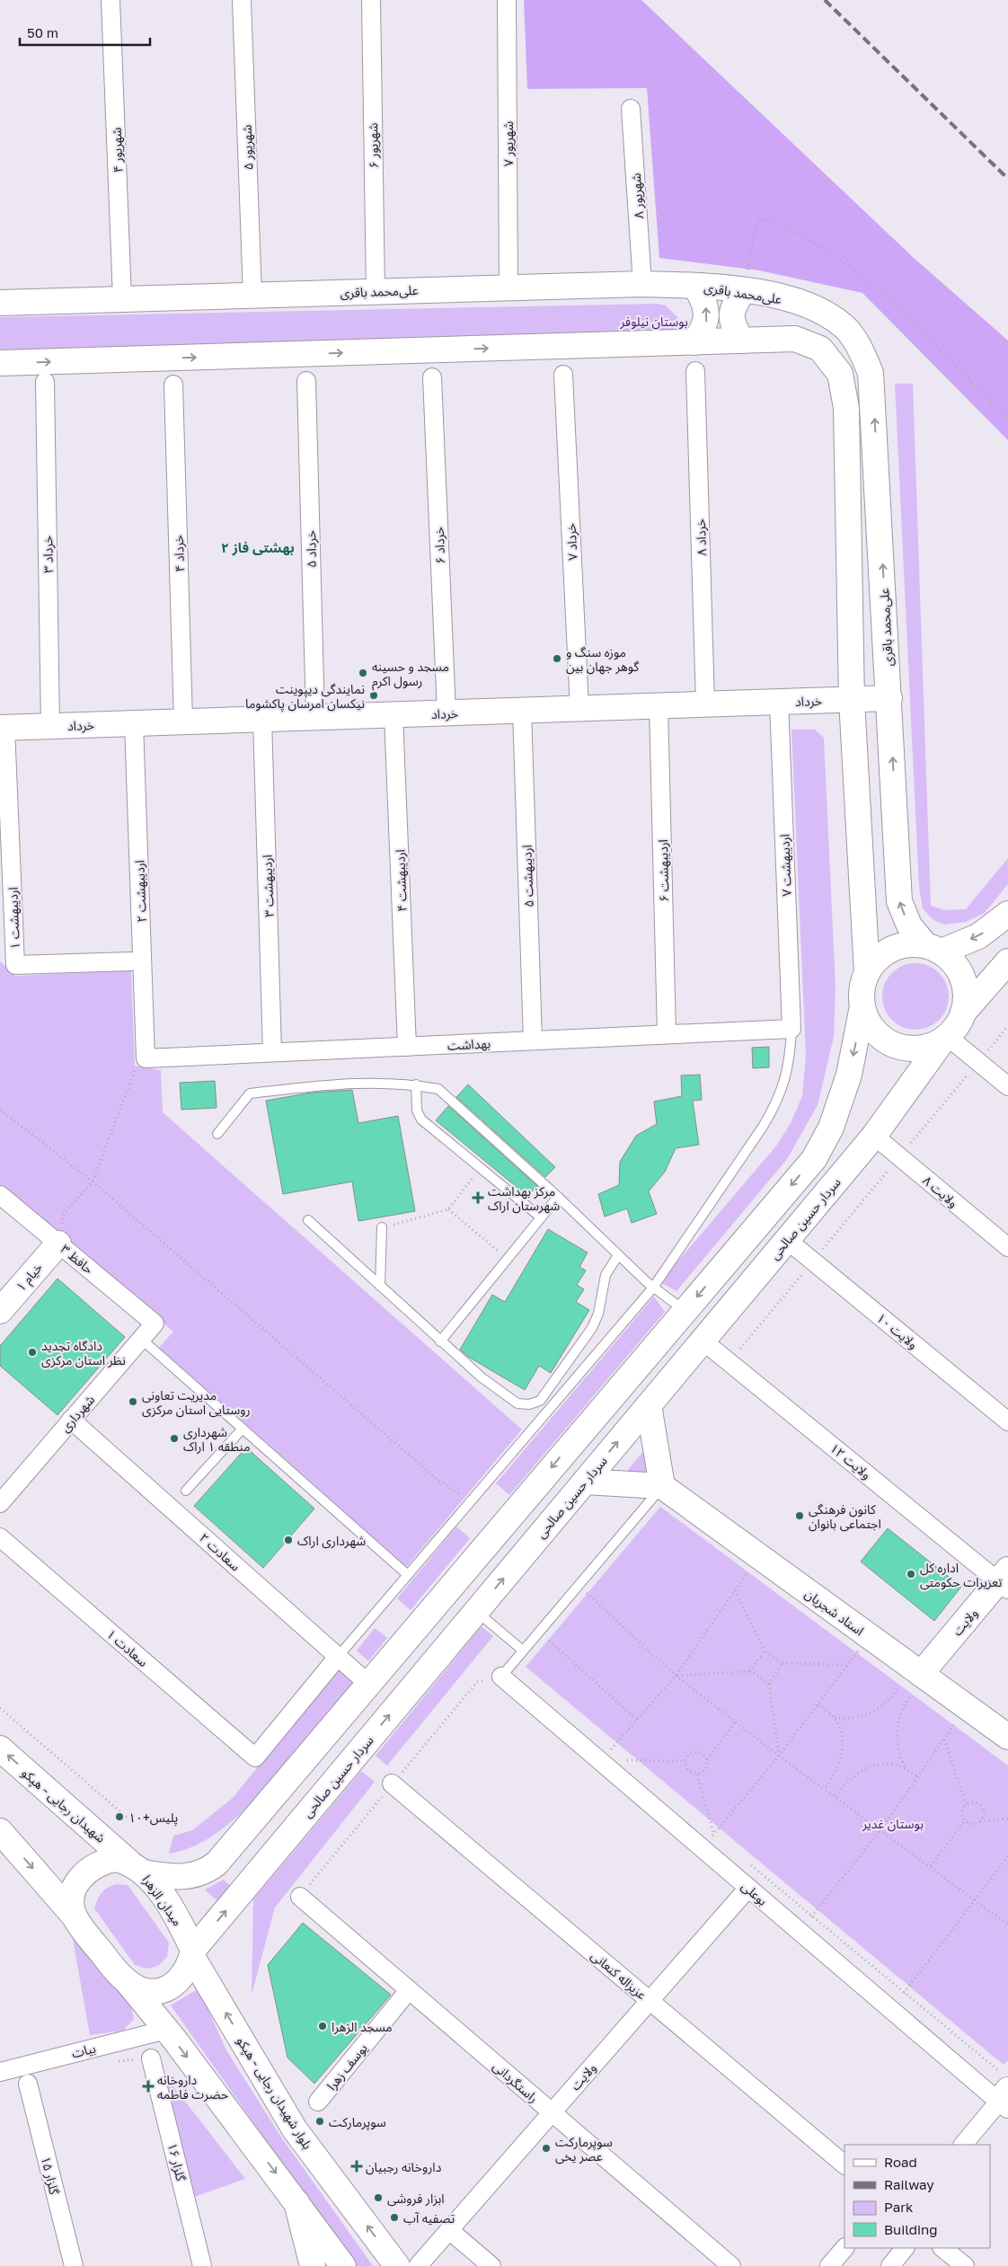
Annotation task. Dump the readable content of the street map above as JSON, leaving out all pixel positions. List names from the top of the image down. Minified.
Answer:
{"streets":{"main road":["علی‌محمد باقری","خرداد","سردار حسین صالحی","خیام ۱","استاد شجریان","ولایت","شهیدان رجایی - هپکو","میدان الزهرا","بلوار شهیدان رجایی - هپکو"],"street":["شهریور ۷","شهریور ۶","شهریور ۵","شهریور ۴","شهریور ۸","خرداد ۸","خرداد ۷","خرداد ۶","خرداد ۵","خرداد ۴","خرداد ۳","اردیبهشت ۷","اردیبهشت ۶","اردیبهشت ۵","اردیبهشت ۴","اردیبهشت ۳","اردیبهشت ۲","اردیبهشت ۱","بهداشت","ولایت ۸","حافظ ۳","ولایت ۱۰","شهرداری","ولایت ۱۲","سعادت ۲","سعادت ۱","بوعلی","عزیزاله کنعانی","بیات","یوسف زهرا","راستگردانی","گلزار ۱۶","گلزار ۱۵"]},"crossings":[["شهریور ۷","علی‌محمد باقری"],["شهریور ۶","علی‌محمد باقری"],["شهریور ۵","علی‌محمد باقری"],["شهریور ۴","علی‌محمد باقری"],["شهریور ۸","علی‌محمد باقری"],["علی‌محمد باقری","خرداد"],["علی‌محمد باقری","سردار حسین صالحی"],["خرداد ۸","خرداد"],["خرداد ۷","خرداد"],["خرداد ۶","خرداد"],["خرداد ۵","خرداد"],["خرداد ۴","خرداد"],["خرداد ۳","خرداد"],["خرداد","اردیبهشت ۷"],["خرداد","اردیبهشت ۶"],["خرداد","اردیبهشت ۵"],["خرداد","اردیبهشت ۴"],["خرداد","اردیبهشت ۳"],["خرداد","اردیبهشت ۲"],["خرداد","اردیبهشت ۱"],["اردیبهشت ۷","بهداشت"],["اردیبهشت ۶","بهداشت"],["اردیبهشت ۵","بهداشت"],["اردیبهشت ۴","بهداشت"],["اردیبهشت ۳","بهداشت"],["اردیبهشت ۲","بهداشت"],["ولایت ۸","سردار حسین صالحی"],["سردار حسین صالحی","ولایت ۱۰"],["سردار حسین صالحی","ولایت ۱۲"],["سردار حسین صالحی","شهیدان رجایی - هپکو"],["سردار حسین صالحی","میدان الزهرا"],["سردار حسین صالحی","بلوار شهیدان رجایی - هپکو"],["حافظ ۳","خیام ۱"],["حافظ ۳","شهرداری"],["شهرداری","سعادت ۲"],["ولایت ۱۲","ولایت"],["سعادت ۲","سعادت ۱"],["استاد شجریان","ولایت"],["ولایت","بوعلی"],["ولایت","عزیزاله کنعانی"],["ولایت","راستگردانی"],["شهیدان رجایی - هپکو","میدان الزهرا"],["شهیدان رجایی - هپکو","بلوار شهیدان رجایی - هپکو"],["میدان الزهرا","بلوار شهیدان رجایی - هپکو"],["یوسف زهرا","راستگردانی"]],"districts":["بهشتی فاز ۲"],"parks":["بوستان نیلوفر","بوستان غدیر"],"places":{"other":["موزه سنگ و گوهر جهان بین","مسجد و حسینه رسول اکرم","نمایندگی دیپوینت نیکسان امرسان پاکشوما","دادگاه تجدید نظر استان مرکزی","مدیریت تعاونی روستایی استان مرکزی","شهرداری منطقه ۱ اراک","کانون فرهنگی اجتماعی بانوان","شهرداری اراک","اداره کل تعزیرات حکومتی","پلیس+۱۰","مسجد الزهرا","سوپرمارکت","سوپرمارکت عصر یخی","ابزار فروشی","تصفیه آب"],"health":["مرکز بهداشت شهرستان اراک","داروخانه حضرت فاطمه","داروخانه رجبیان"]},"legend":["Road","Railway","Park","Building"],"scale_bar":"50 m"}
